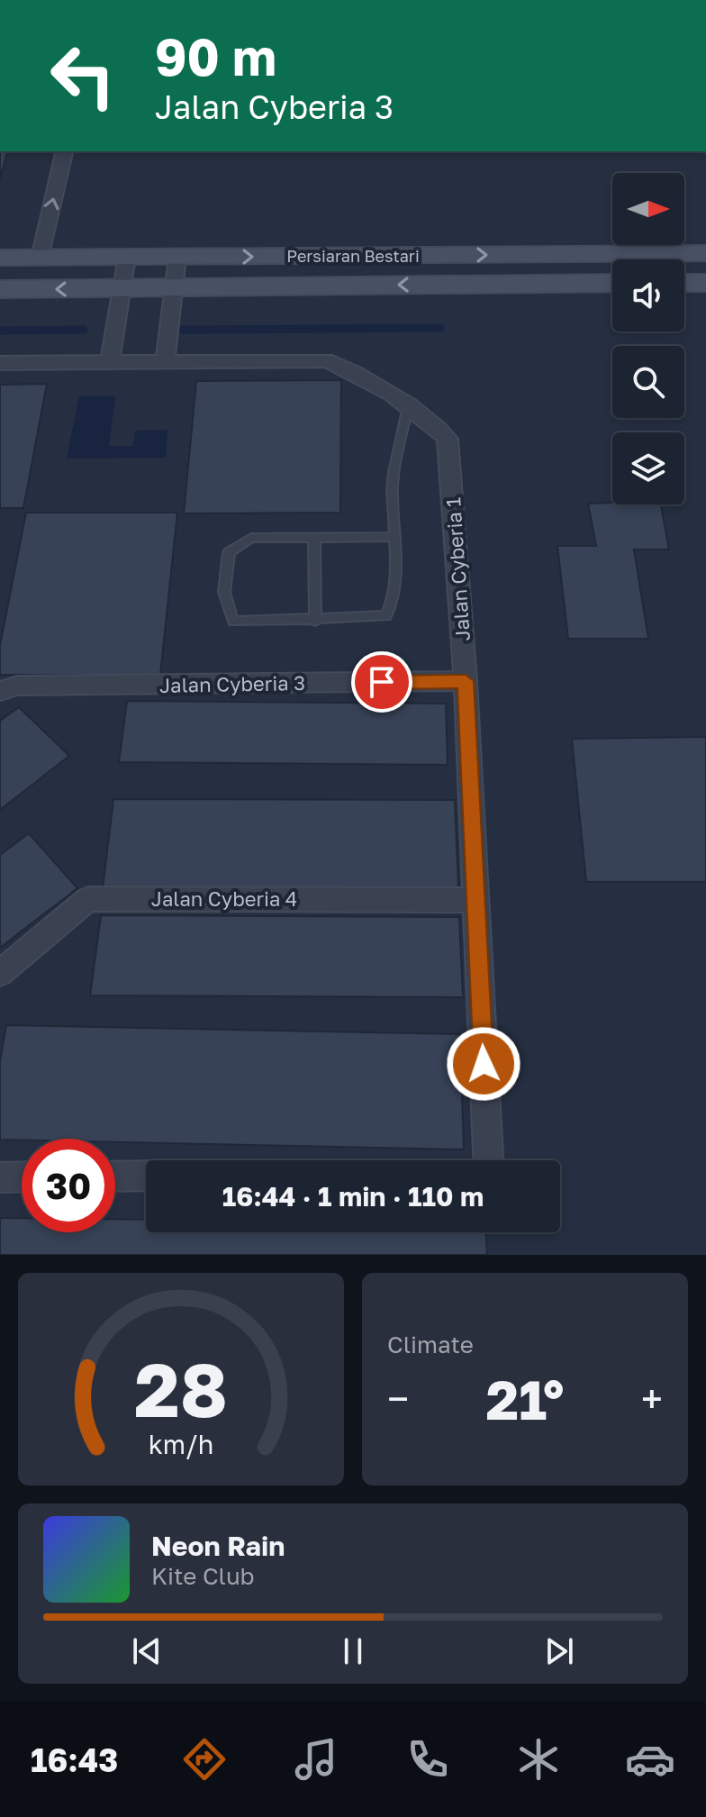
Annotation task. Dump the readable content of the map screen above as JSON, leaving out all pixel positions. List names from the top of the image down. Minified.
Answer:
{"streets":{"main road":["Persiaran Bestari"],"street":["Jalan Cyberia 1","Jalan Cyberia 3","Jalan Cyberia 4"]},"crossings":[["Jalan Cyberia 1","Jalan Cyberia 3"],["Jalan Cyberia 1","Jalan Cyberia 4"]],"north":"right","page":{"turn":["90 m","Jalan Cyberia 3"],"limit":"30","trip":"16:44 · 1 min · 110 m","tile":"Climate","heat":["−","21°","+"],"song":["Neon Rain","Kite Club"],"tabs":"16:43","gauge":["28","km/h"]}}
